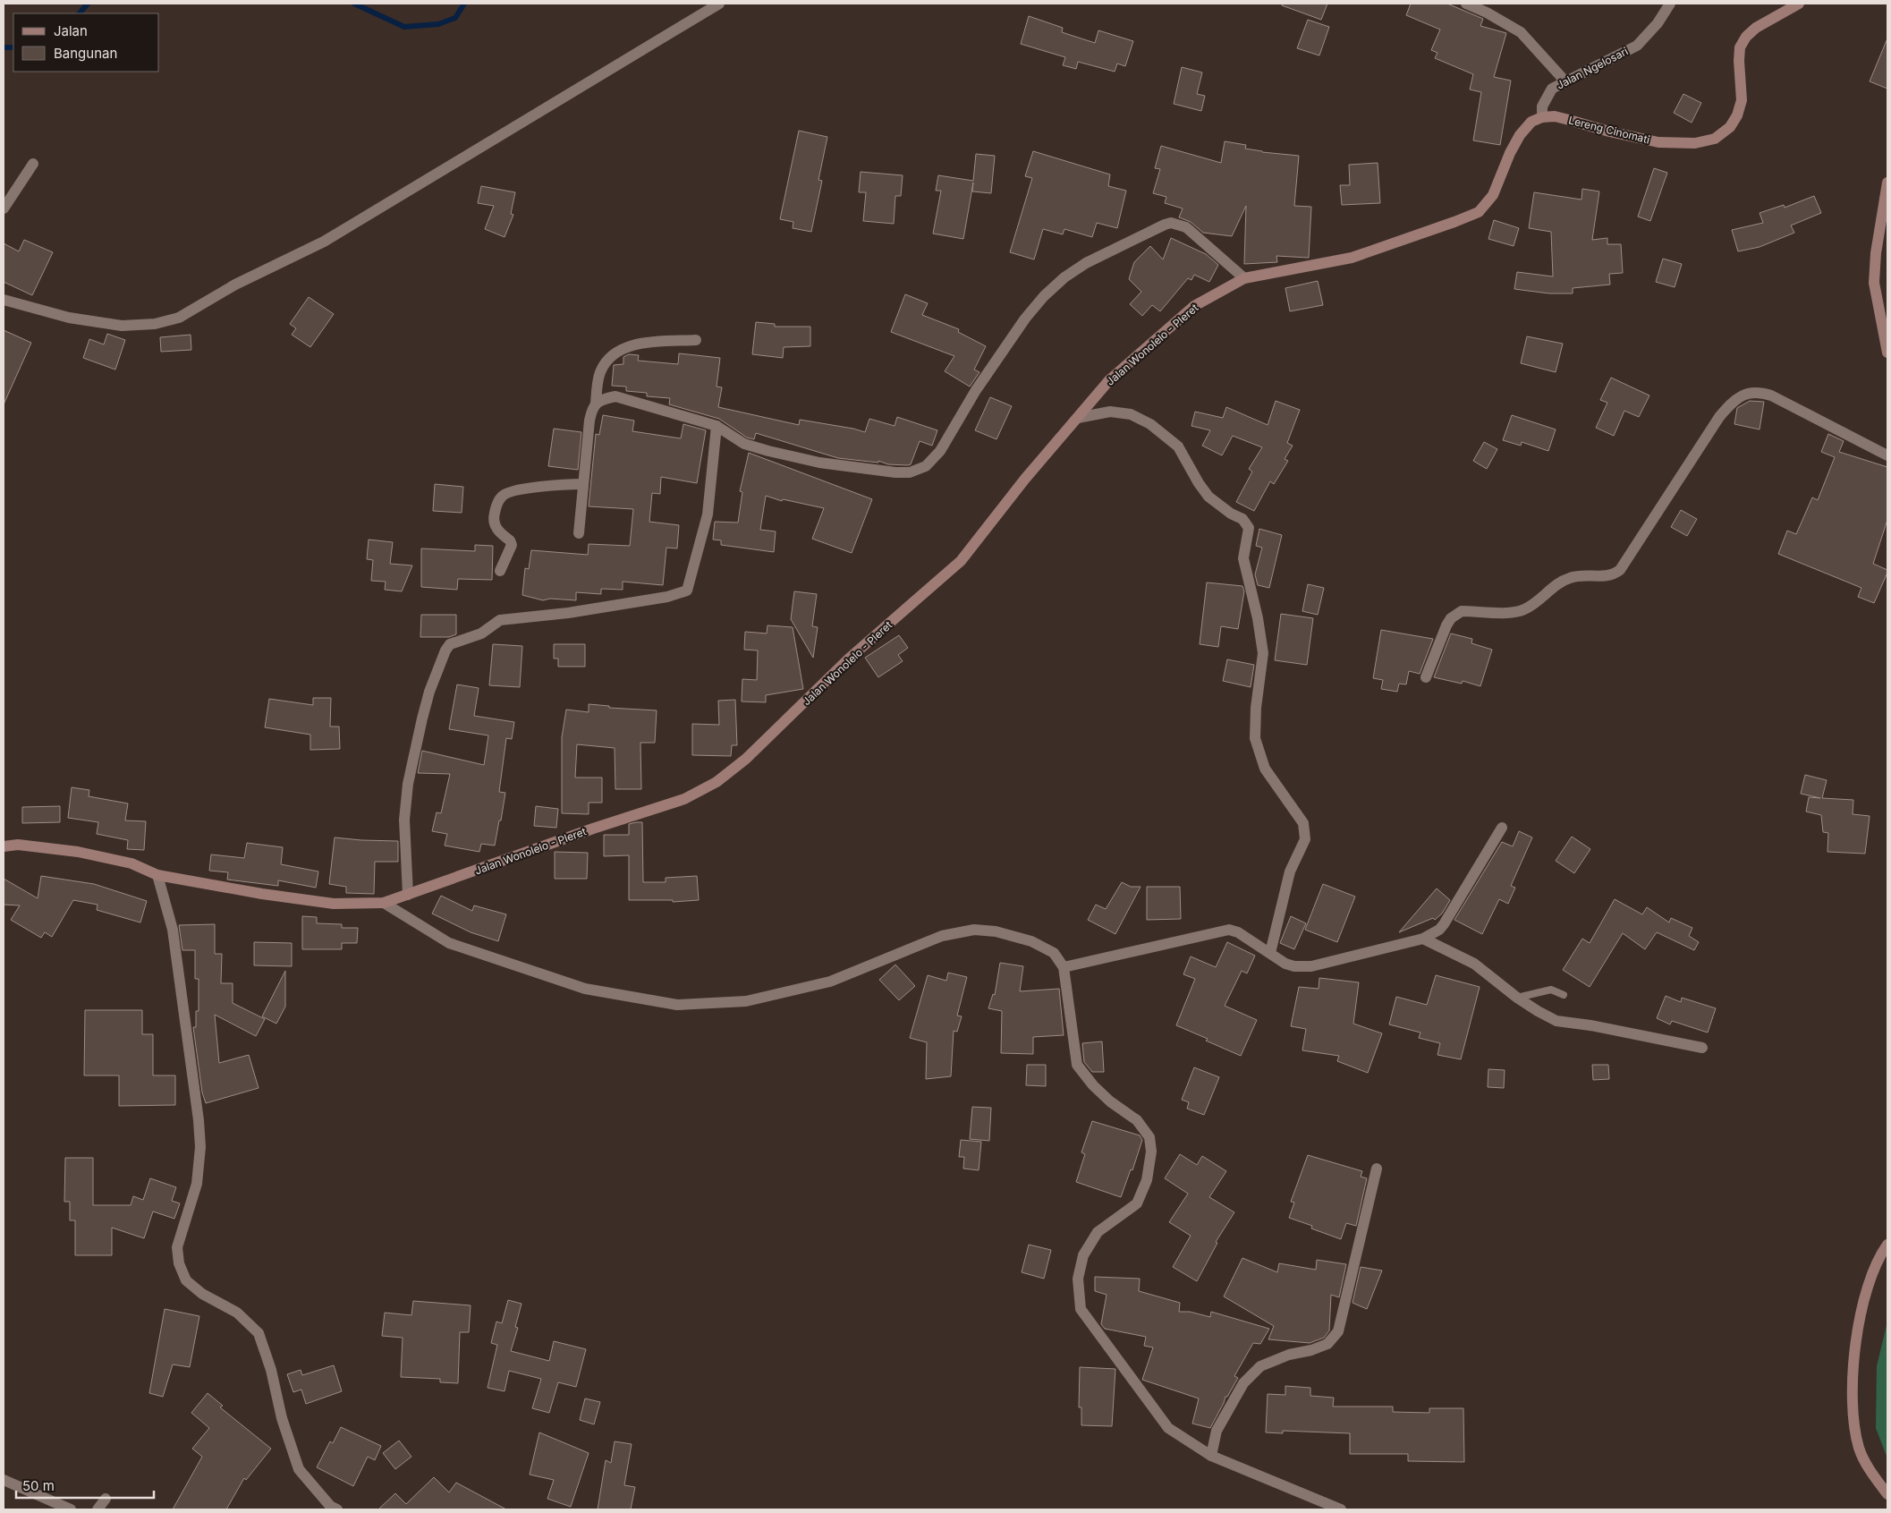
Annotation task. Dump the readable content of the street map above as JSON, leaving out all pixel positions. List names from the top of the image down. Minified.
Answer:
{"streets":{"main road":["Lereng Cinomati","Jalan Wonolelo - Pleret"],"street":["Jalan Ngelosari"]},"crossings":[["Jalan Ngelosari","Lereng Cinomati"],["Jalan Ngelosari","Jalan Wonolelo - Pleret"],["Lereng Cinomati","Jalan Wonolelo - Pleret"]],"legend":["Jalan","Bangunan"],"scale_bar":"50 m"}
